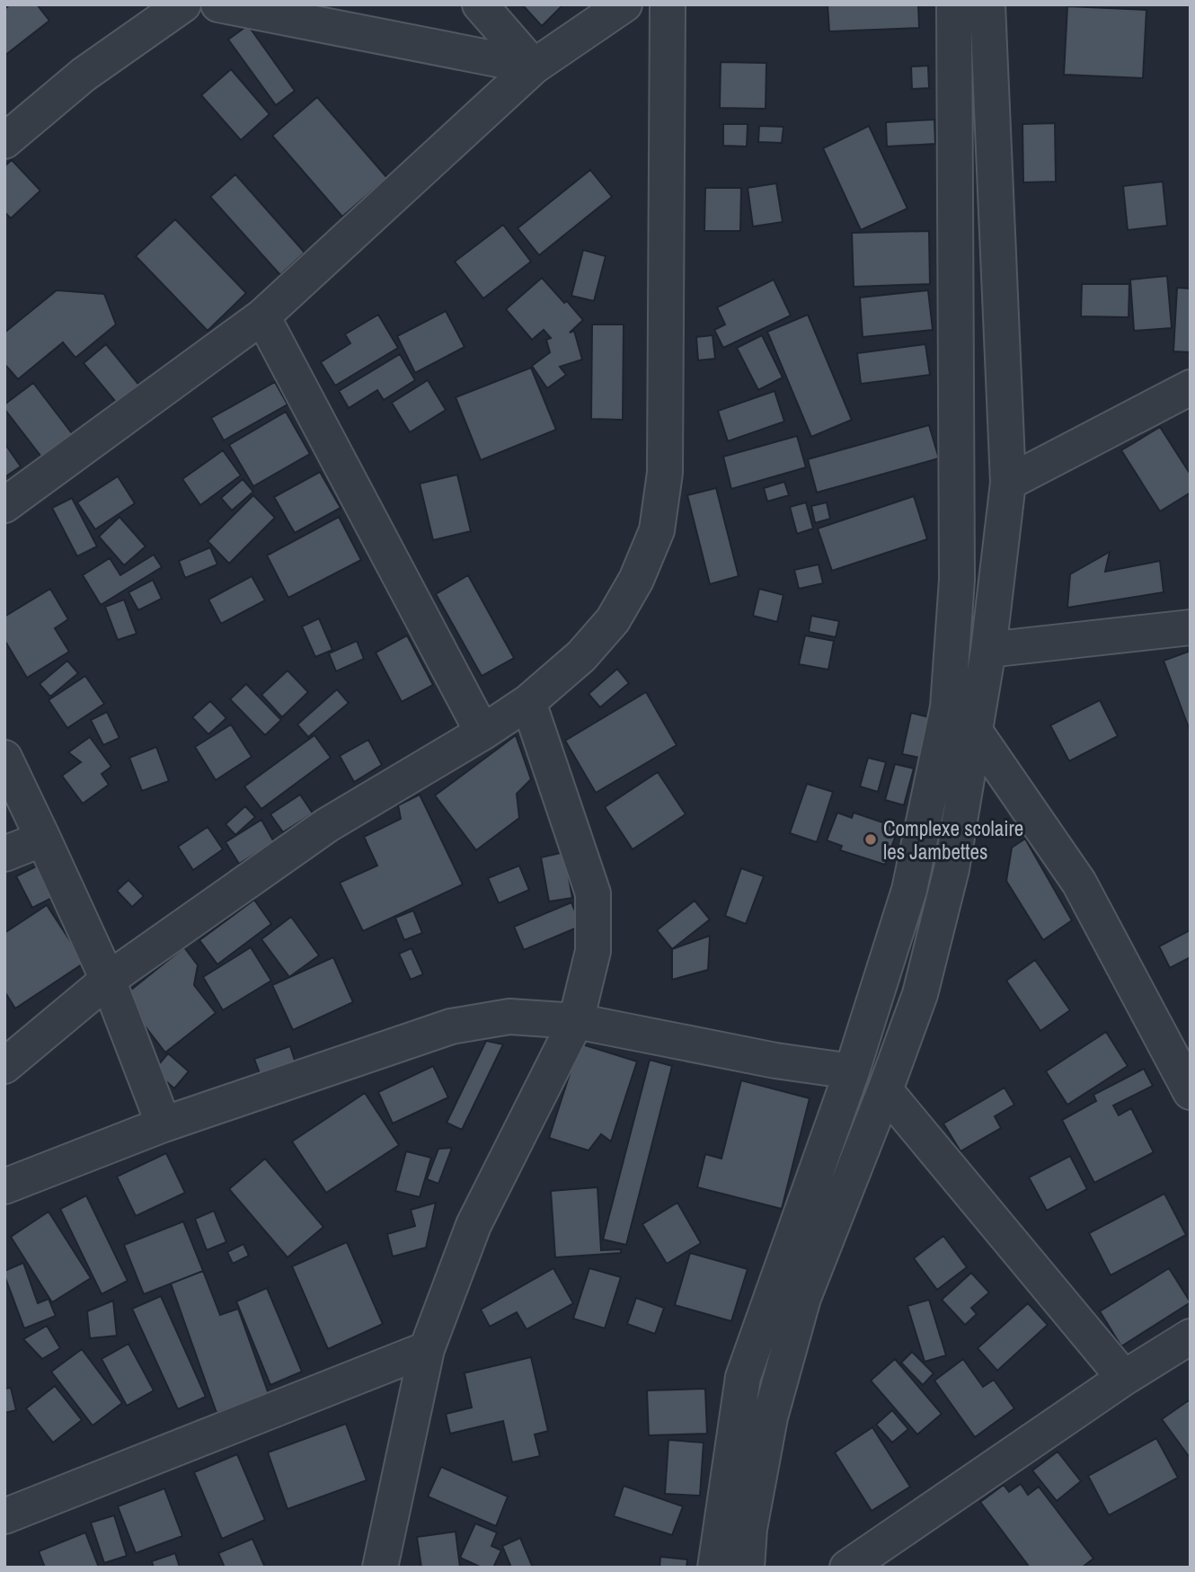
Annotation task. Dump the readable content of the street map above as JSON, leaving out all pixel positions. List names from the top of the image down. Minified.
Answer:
{"places":["Complexe scolaire les Jambettes"]}
